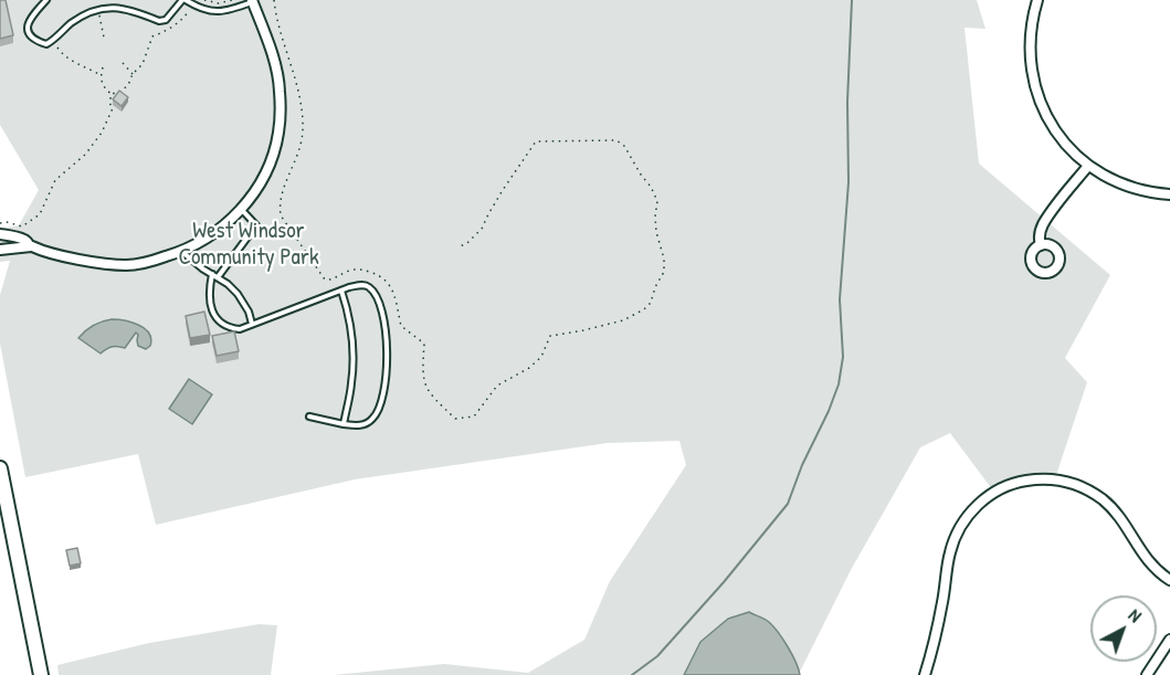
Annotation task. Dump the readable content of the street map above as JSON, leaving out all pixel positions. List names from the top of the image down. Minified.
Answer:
{"parks":["West Windsor Community Park"],"north":"top right"}
